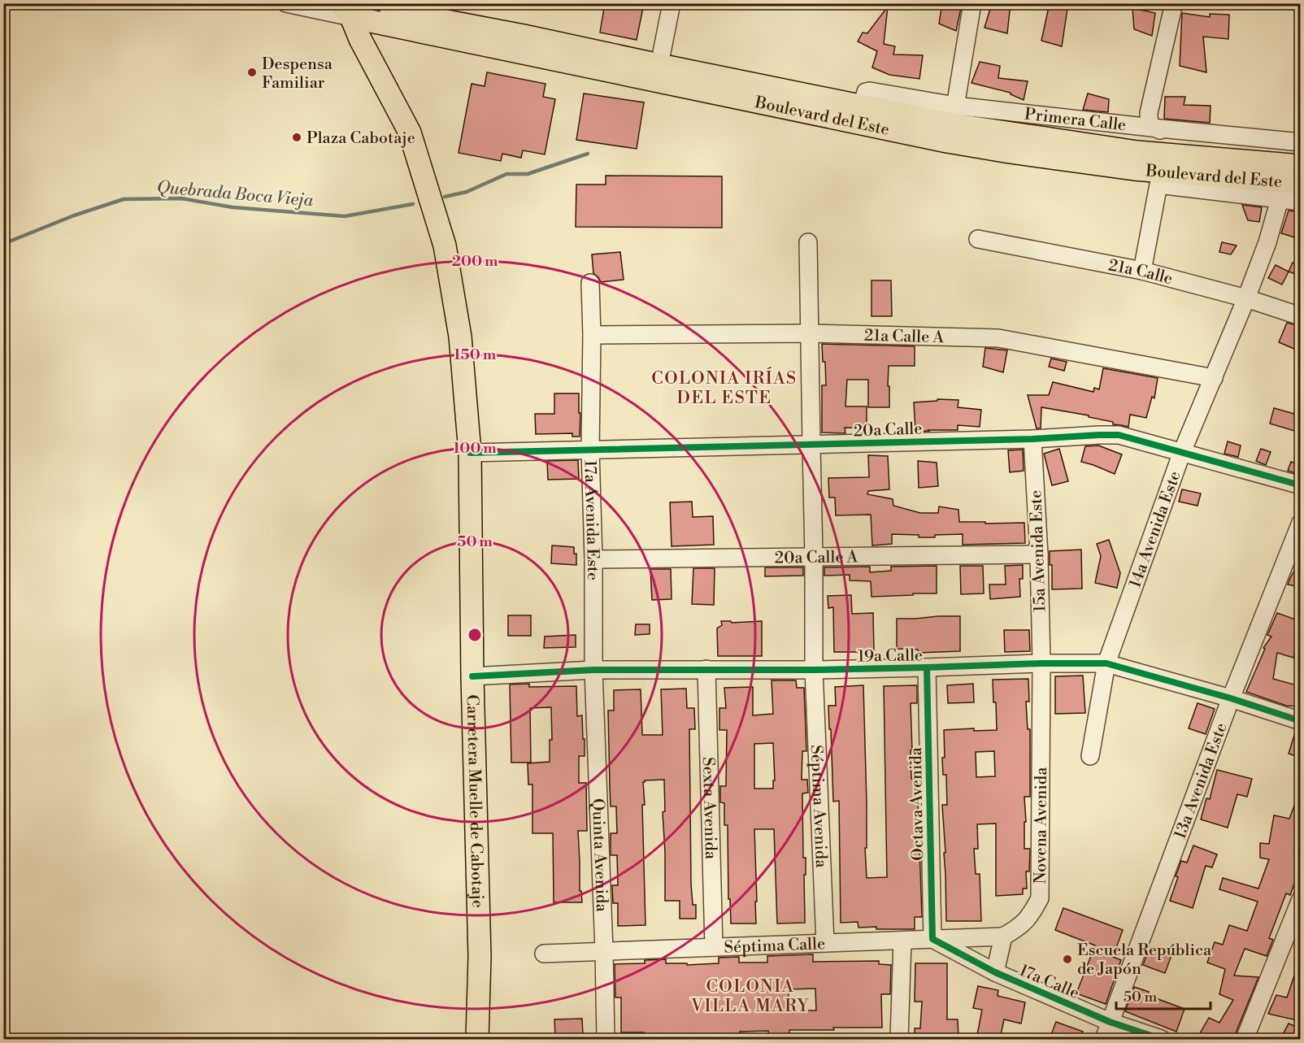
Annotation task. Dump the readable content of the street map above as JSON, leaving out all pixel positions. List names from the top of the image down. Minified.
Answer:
{"streets":{"main road":["Boulevard del Este","Carretera Muelle de Cabotaje"],"street":["Primera Calle","21a Calle","21a Calle A","20a Calle","17a Avenida Este","14a Avenida Este","15a Avenida Este","20a Calle A","19a Calle","13a Avenida Este","Octava Avenida","Séptima Avenida","Sexta Avenida","Novena Avenida","Quinta Avenida","Séptima Calle","17a Calle"]},"crossings":[["Boulevard del Este","Carretera Muelle de Cabotaje"],["21a Calle","14a Avenida Este"],["21a Calle A","17a Avenida Este"],["21a Calle A","14a Avenida Este"],["21a Calle A","Séptima Avenida"],["20a Calle","17a Avenida Este"],["20a Calle","14a Avenida Este"],["20a Calle","15a Avenida Este"],["20a Calle","Carretera Muelle de Cabotaje"],["20a Calle","Séptima Avenida"],["17a Avenida Este","20a Calle A"],["17a Avenida Este","19a Calle"],["17a Avenida Este","Quinta Avenida"],["14a Avenida Este","19a Calle"],["15a Avenida Este","20a Calle A"],["15a Avenida Este","19a Calle"],["15a Avenida Este","Novena Avenida"],["20a Calle A","Séptima Avenida"],["19a Calle","13a Avenida Este"],["19a Calle","Carretera Muelle de Cabotaje"],["19a Calle","Octava Avenida"],["19a Calle","Séptima Avenida"],["19a Calle","Sexta Avenida"],["19a Calle","Novena Avenida"],["19a Calle","Quinta Avenida"],["13a Avenida Este","17a Calle"],["Octava Avenida","Séptima Calle"],["Octava Avenida","17a Calle"],["Séptima Avenida","Séptima Calle"],["Sexta Avenida","Séptima Calle"],["Novena Avenida","Séptima Calle"],["Quinta Avenida","Séptima Calle"],["Séptima Calle","17a Calle"]],"districts":["COLONIA IRÍAS DEL ESTE","COLONIA VILLA MARY"],"water":["Quebrada Boca Vieja"],"places":["Despensa Familiar","Plaza Cabotaje","Escuela República de Japón"],"scale_bar":"50 m","rings":["200 m","150 m","100 m","50 m"]}
